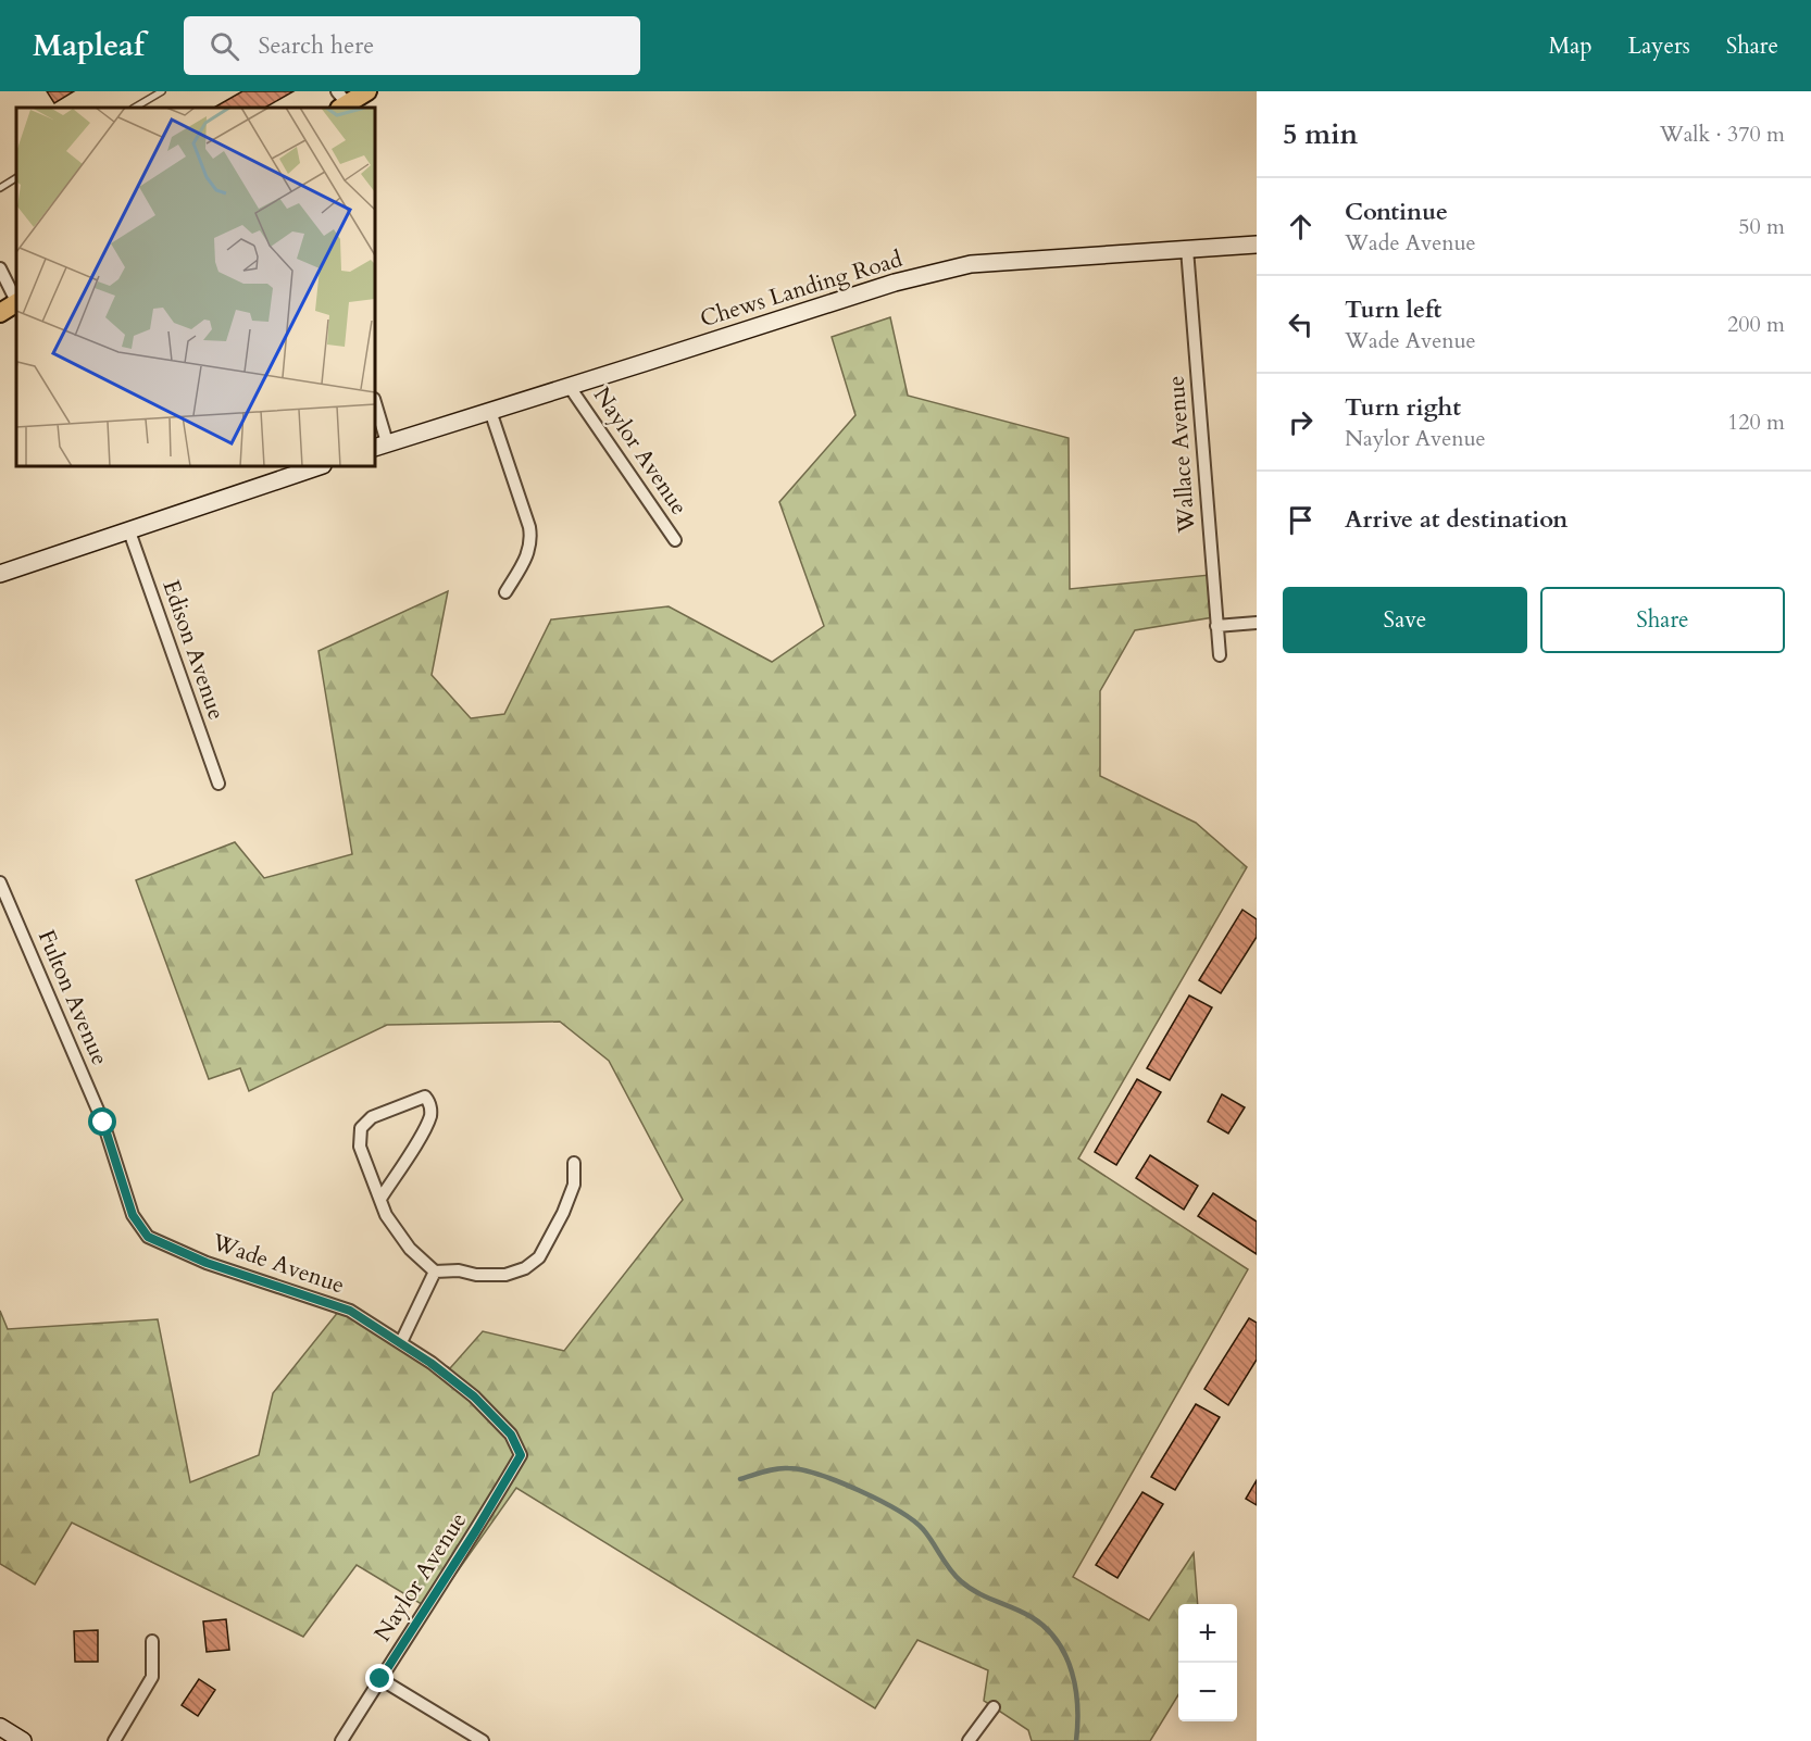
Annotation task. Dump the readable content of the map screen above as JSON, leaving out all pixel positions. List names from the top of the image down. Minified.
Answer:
{"streets":{"street":["Chews Landing Road","Naylor Avenue","Wallace Avenue","Edison Avenue","Fulton Avenue","Wade Avenue"]},"crossings":[["Chews Landing Road","Naylor Avenue"],["Chews Landing Road","Wallace Avenue"],["Naylor Avenue","Wade Avenue"],["Fulton Avenue","Wade Avenue"]],"page":{"header":"Mapleaf","search":"Search here","nav":["Map","Layers","Share"],"heading":["5 min","Walk · 370 m"],"list":[["Continue","Wade Avenue","50 m"],["Turn left","Wade Avenue","200 m"],["Turn right","Naylor Avenue","120 m"],"Arrive at destination"],"buttons":["Save","Share"],"map_buttons":["+","−"]}}
